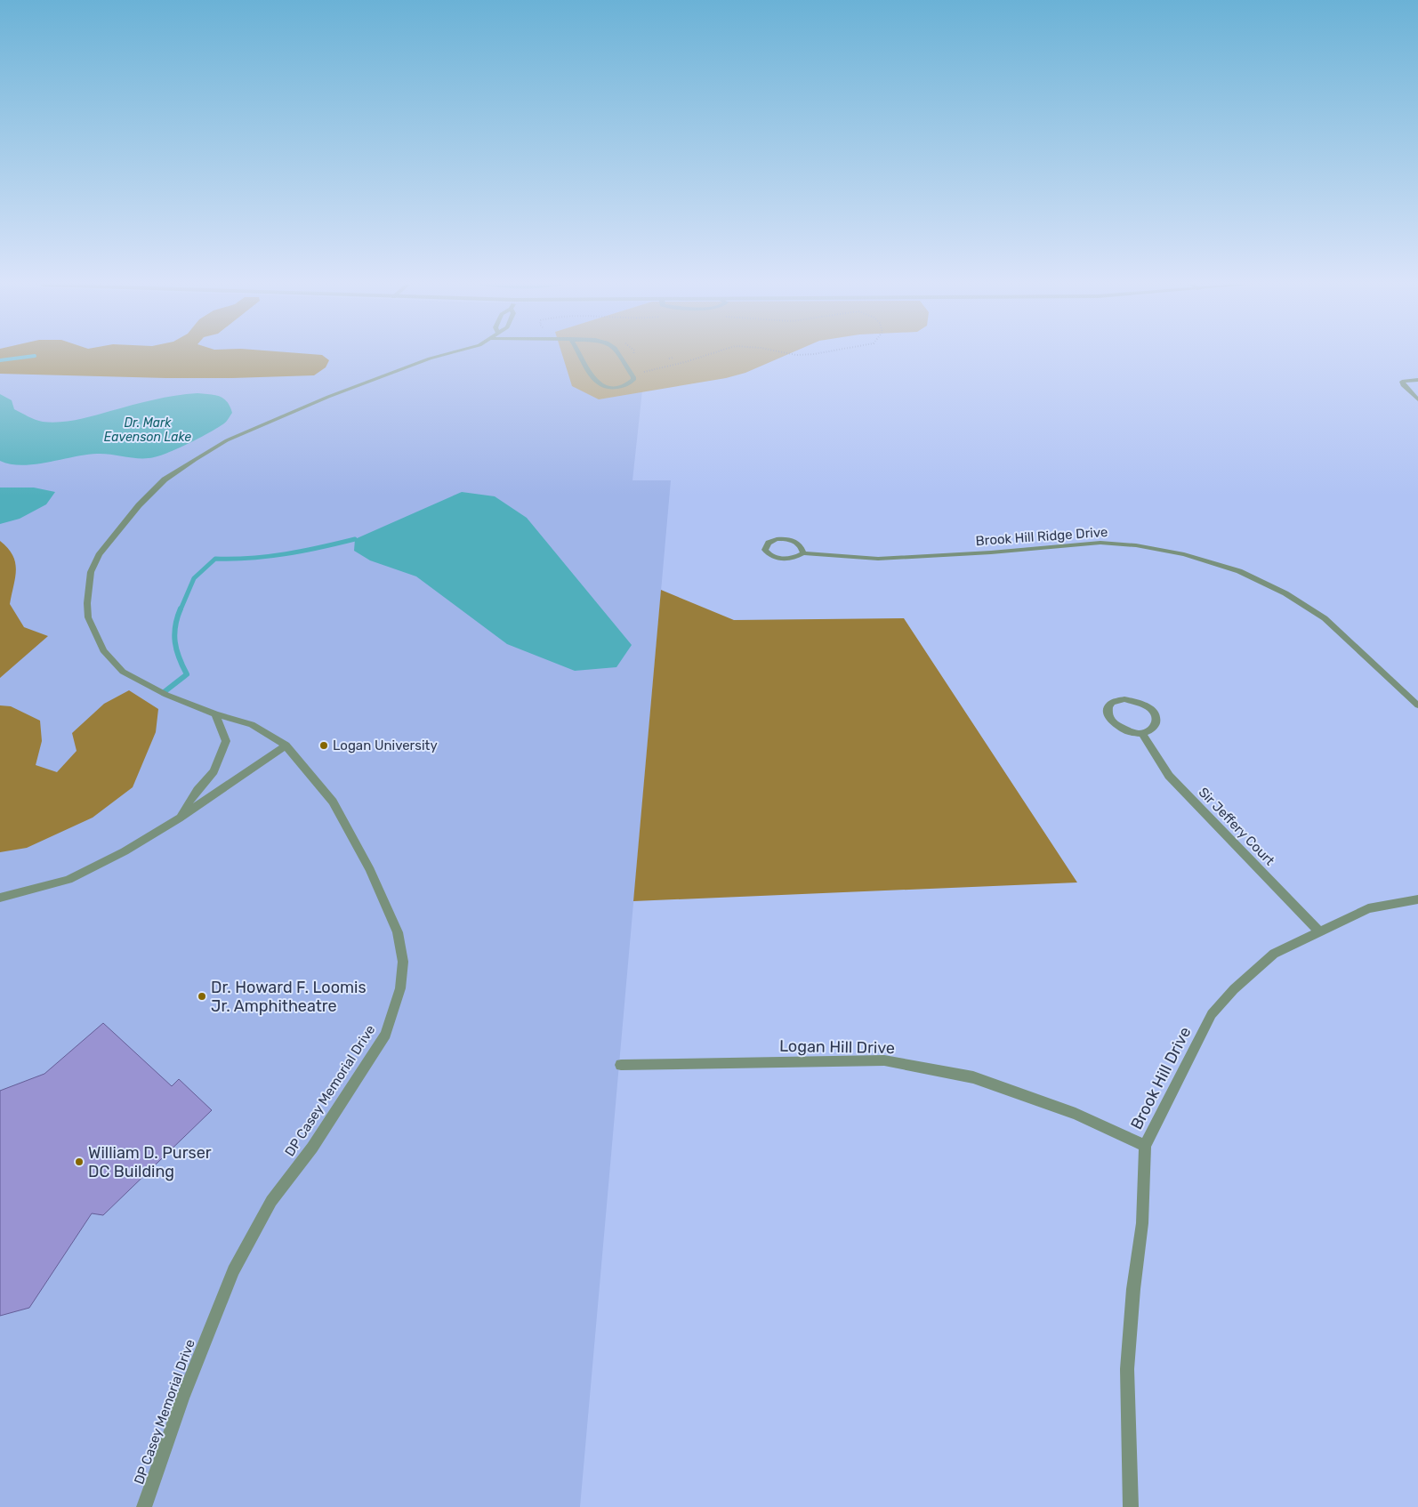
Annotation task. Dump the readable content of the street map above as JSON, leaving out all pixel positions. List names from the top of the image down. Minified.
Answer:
{"streets":{"street":["Brook Hill Ridge Drive","Sir Jeffery Court","Logan Hill Drive","Brook Hill Drive","DP Casey Memorial Drive"]},"crossings":[["Sir Jeffery Court","Brook Hill Drive"],["Logan Hill Drive","Brook Hill Drive"]],"water":["Dr. Mark Eavenson Lake"],"places":["Logan University","Dr. Howard F. Loomis Jr. Amphitheatre","William D. Purser DC Building"]}
